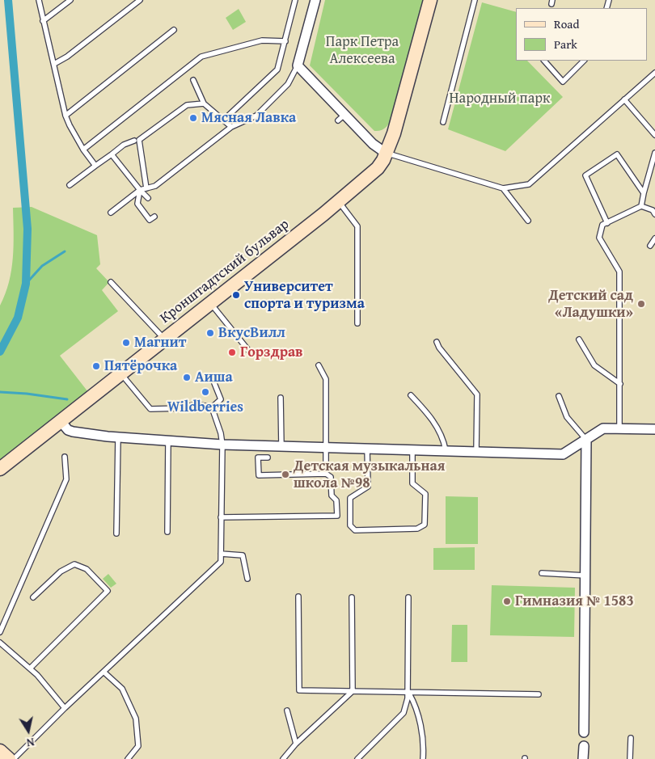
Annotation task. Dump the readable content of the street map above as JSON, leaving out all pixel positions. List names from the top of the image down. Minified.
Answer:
{"streets":{"main road":["Кронштадтский бульвар"]},"parks":["Парк Петра Алексеева","Народный парк"],"places":["Мясная Лавка","Университет спорта и туризма","Детский сад «Ладушки»","ВкусВилл","Магнит","Горздрав","Пятёрочка","Аиша","Wildberries","Детская музыкальная школа №98","Гимназия № 1583"],"legend":["Road","Park"],"north":"bottom"}
